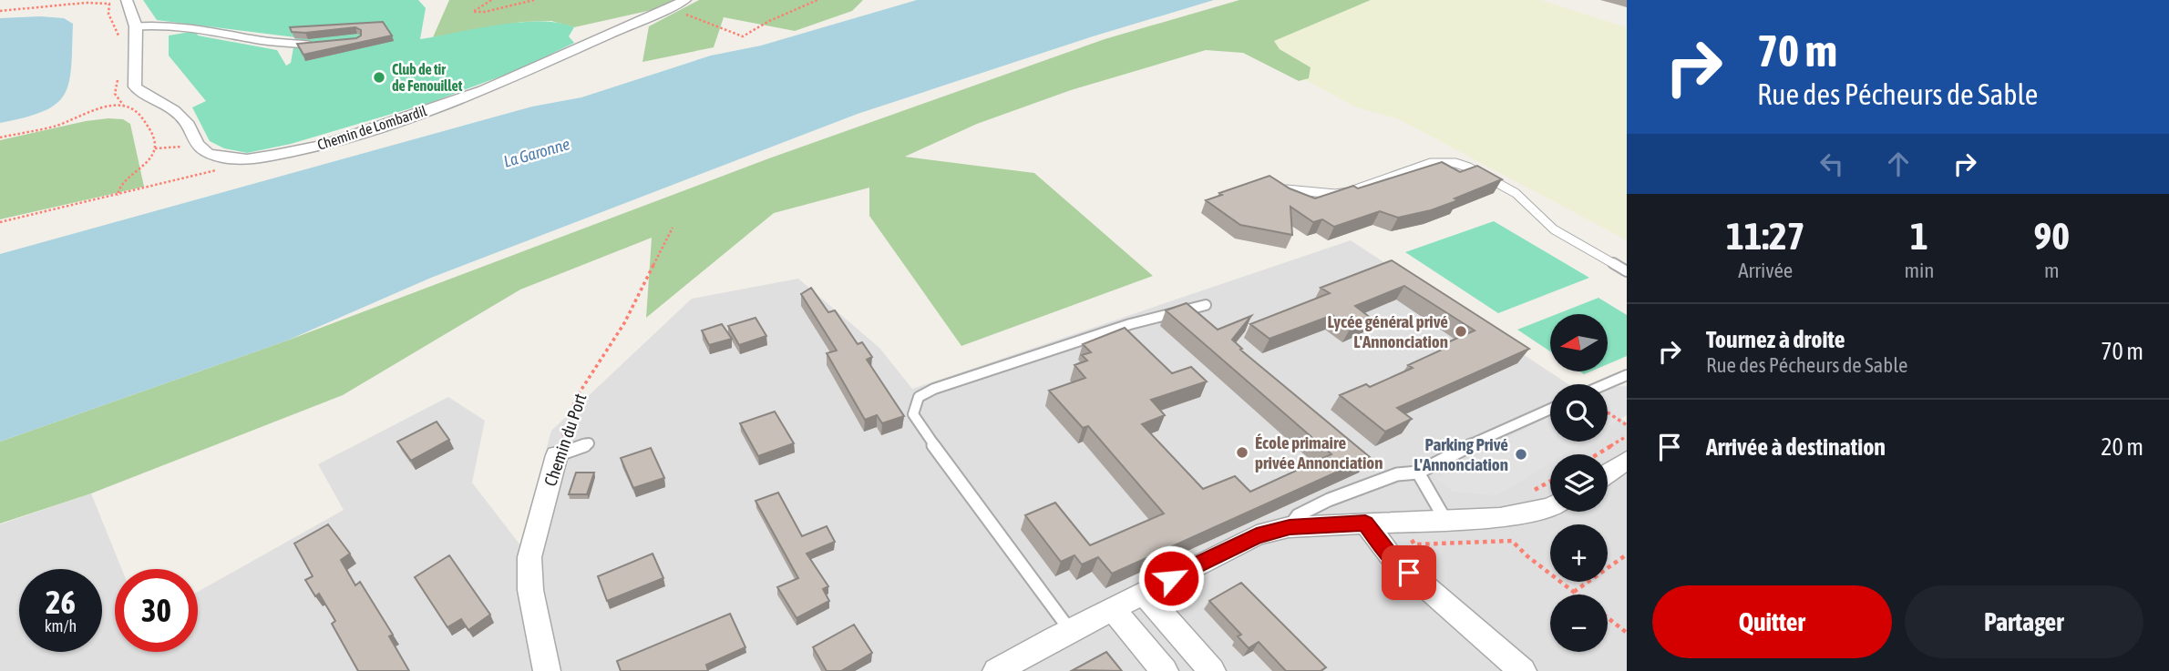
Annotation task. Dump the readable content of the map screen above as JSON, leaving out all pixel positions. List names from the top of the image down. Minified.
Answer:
{"streets":{"street":["Chemin de Lombardil","Chemin du Port"]},"water":["La Garonne"],"places":["Club de tir de Fenouillet","Lycée général privé L'Annonciation","École primaire privée Annonciation","Parking Privé L'Annonciation"],"north":"left","page":{"turn":["70 m","Rue des Pécheurs de Sable"],"eta":["11:27","Arrivée","1","min","90","m"],"list":[{"name":"Tournez à droite","note":"Rue des Pécheurs de Sable","value":"70 m"},{"name":"Arrivée à destination","value":"20 m"}],"map_buttons":["+","−"],"speed":"26 km/h","limit":"30","buttons":["Quitter","Partager"]}}
